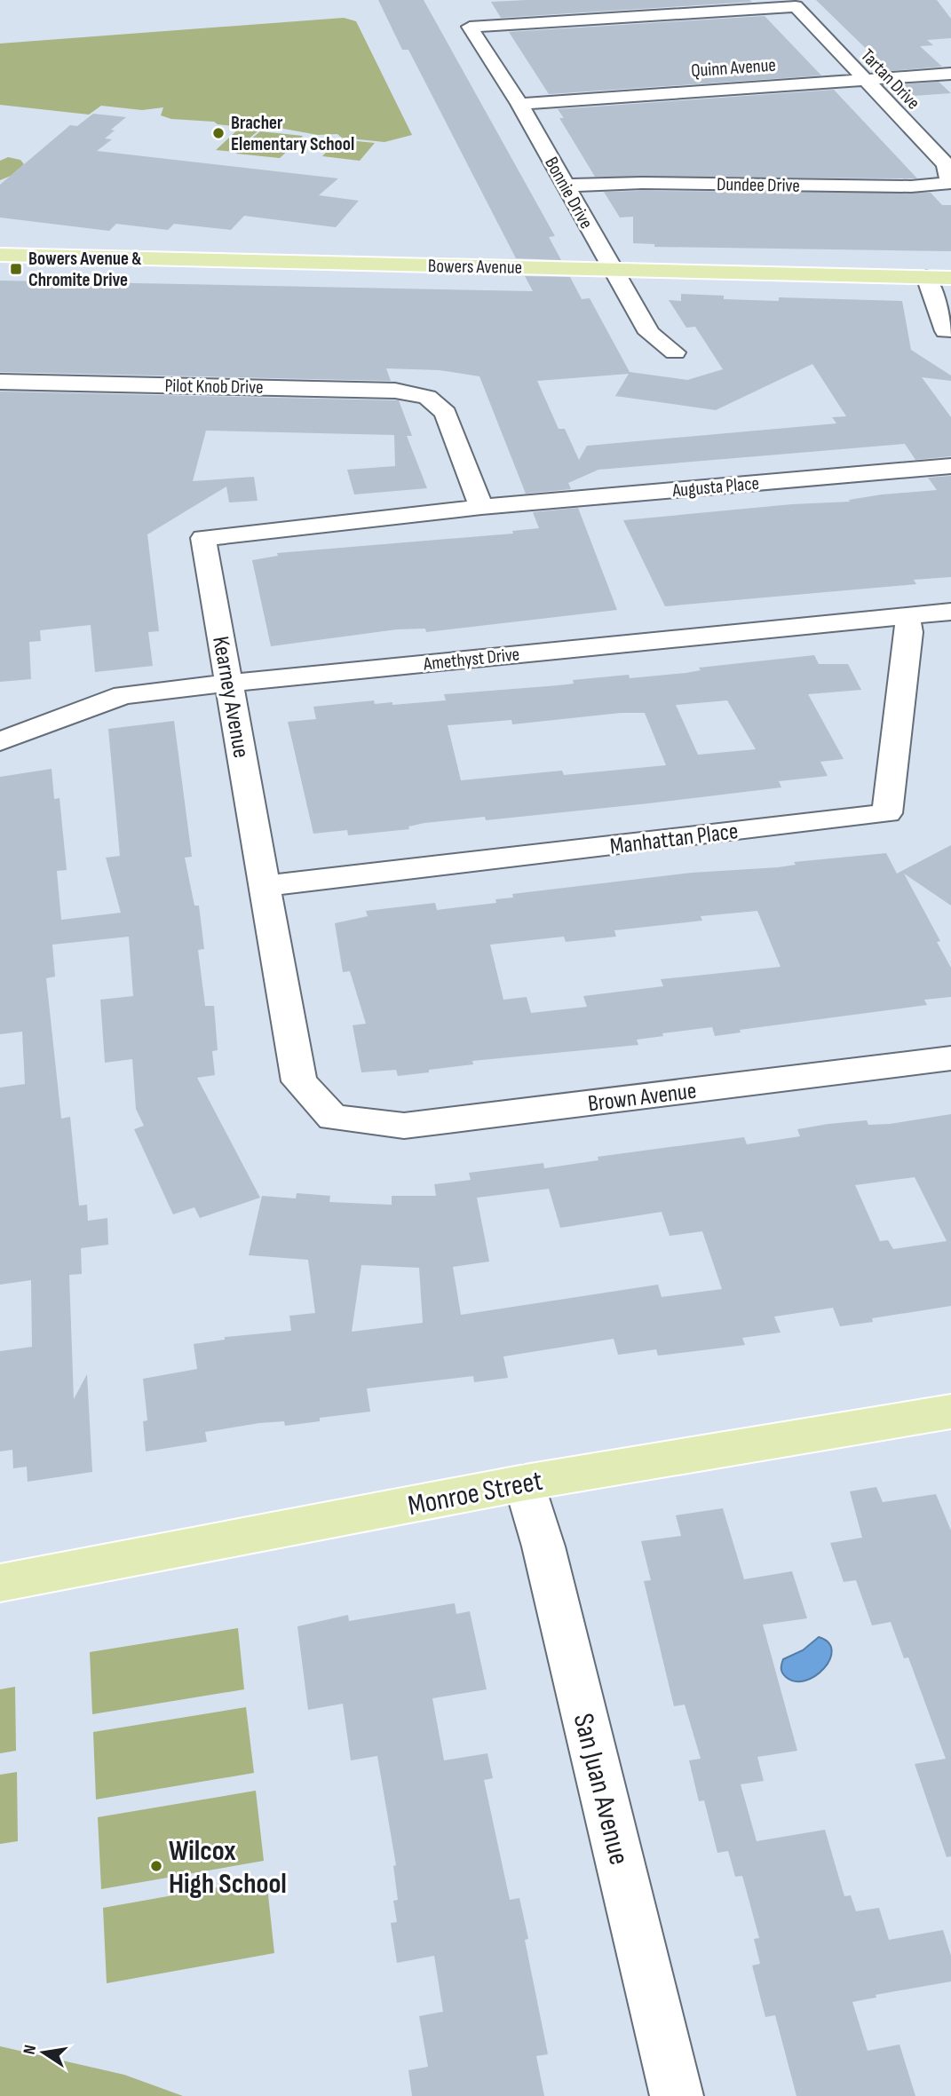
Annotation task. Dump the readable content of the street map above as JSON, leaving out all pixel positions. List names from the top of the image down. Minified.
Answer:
{"streets":{"main road":["Bowers Avenue","Monroe Street"],"street":["Quinn Avenue","Tartan Drive","Dundee Drive","Bonnie Drive","Pilot Knob Drive","Augusta Place","Amethyst Drive","Kearney Avenue","Manhattan Place","Brown Avenue","San Juan Avenue"]},"crossings":[["Quinn Avenue","Tartan Drive"],["Quinn Avenue","Bonnie Drive"],["Tartan Drive","Dundee Drive"],["Tartan Drive","Bonnie Drive"],["Dundee Drive","Bonnie Drive"],["Bonnie Drive","Bowers Avenue"],["Pilot Knob Drive","Augusta Place"],["Pilot Knob Drive","Kearney Avenue"],["Augusta Place","Kearney Avenue"],["Amethyst Drive","Kearney Avenue"],["Amethyst Drive","Manhattan Place"],["Kearney Avenue","Manhattan Place"],["Kearney Avenue","Brown Avenue"],["Monroe Street","San Juan Avenue"]],"places":{"other":["Bracher Elementary School","Wilcox High School"],"transit":["Bowers Avenue & Chromite Drive"]},"north":"left"}
